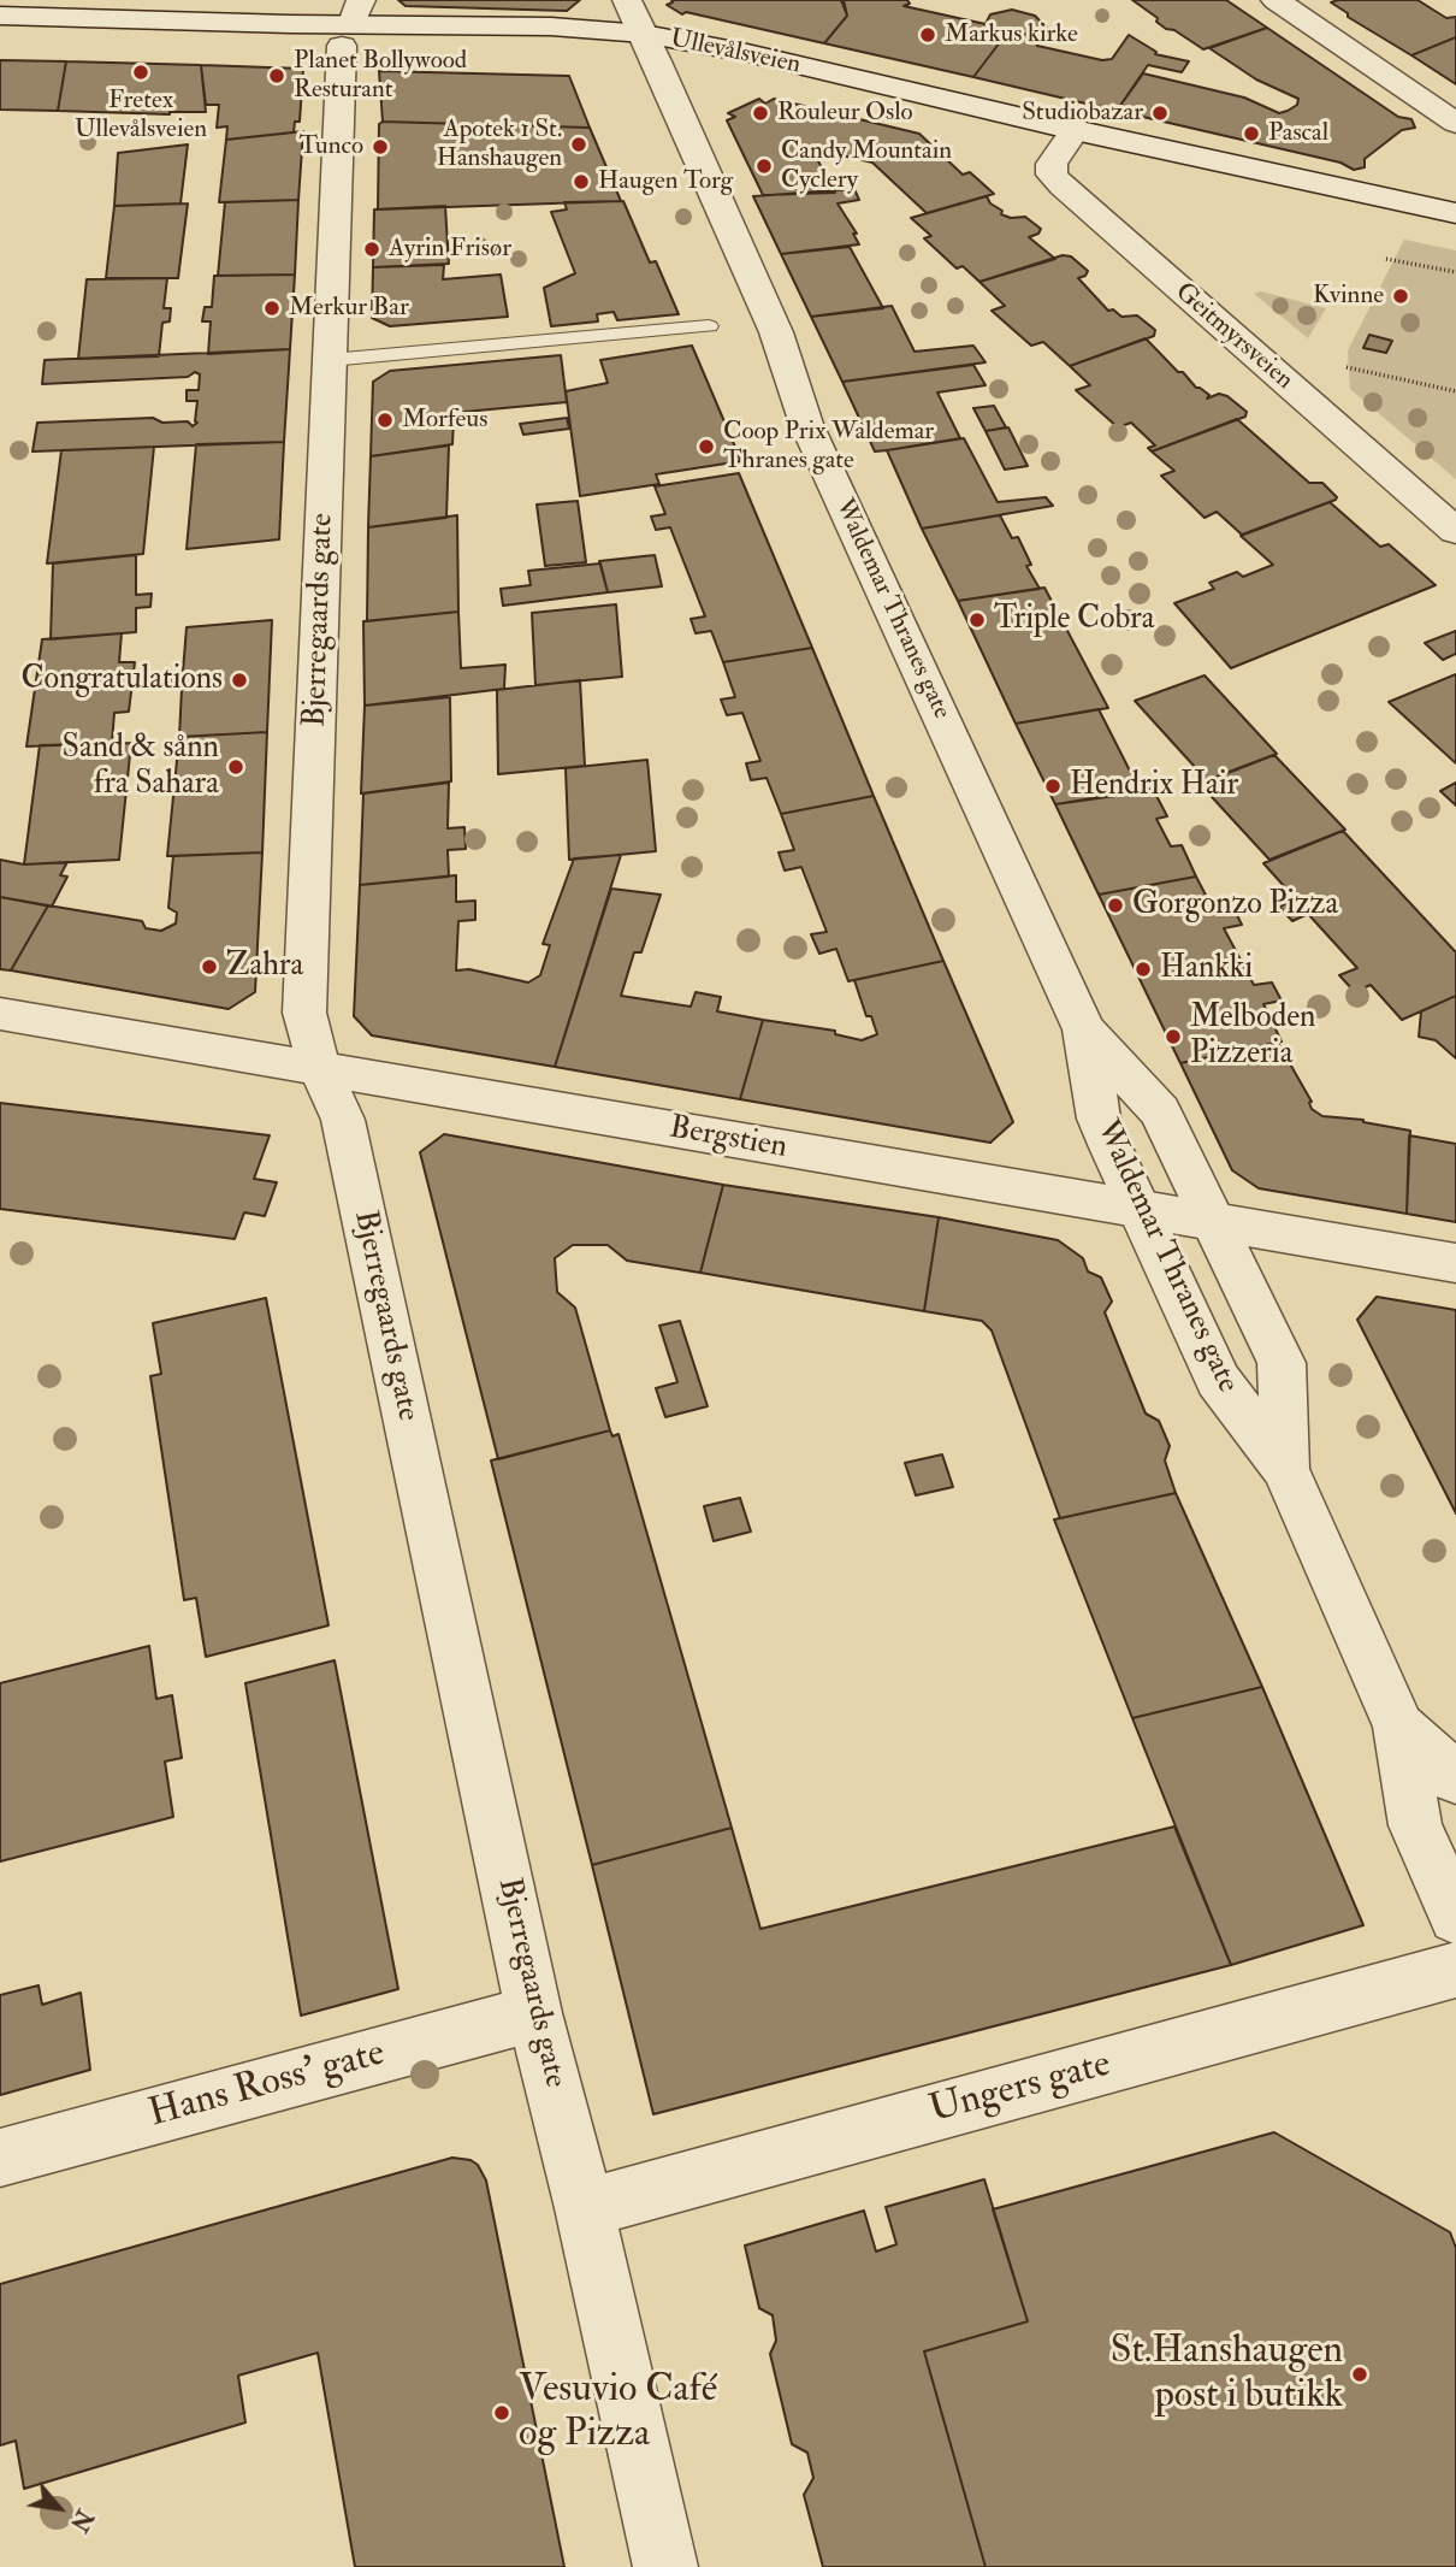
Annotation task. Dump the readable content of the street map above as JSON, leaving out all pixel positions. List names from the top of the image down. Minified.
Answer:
{"streets":{"street":["Ullevålsveien","Geitmyrsveien","Waldemar Thranes gate","Bjerregaards gate","Bergstien","Hans Ross' gate","Ungers gate"]},"crossings":[["Ullevålsveien","Geitmyrsveien"],["Ullevålsveien","Waldemar Thranes gate"],["Ullevålsveien","Bjerregaards gate"],["Waldemar Thranes gate","Bergstien"],["Bjerregaards gate","Bergstien"],["Bjerregaards gate","Hans Ross' gate"],["Bjerregaards gate","Ungers gate"]],"places":["Markus kirke","Fretex Ullevålsveien","Planet Bollywood Resturant","Rouleur Oslo","Studiobazar","Pascal","Apotek 1 St. Hanshaugen","Tunco","Candy Mountain Cyclery","Haugen Torg","Ayrin Frisør","Kvinne","Merkur Bar","Morfeus","Coop Prix Waldemar Thranes gate","Triple Cobra","Congratulations","Sand & sånn fra Sahara","Hendrix Hair","Gorgonzo Pizza","Zahra","Hankki","Melboden Pizzeria","St.Hanshaugen post i butikk","Vesuvio Café og Pizza"],"north":"bottom right"}
